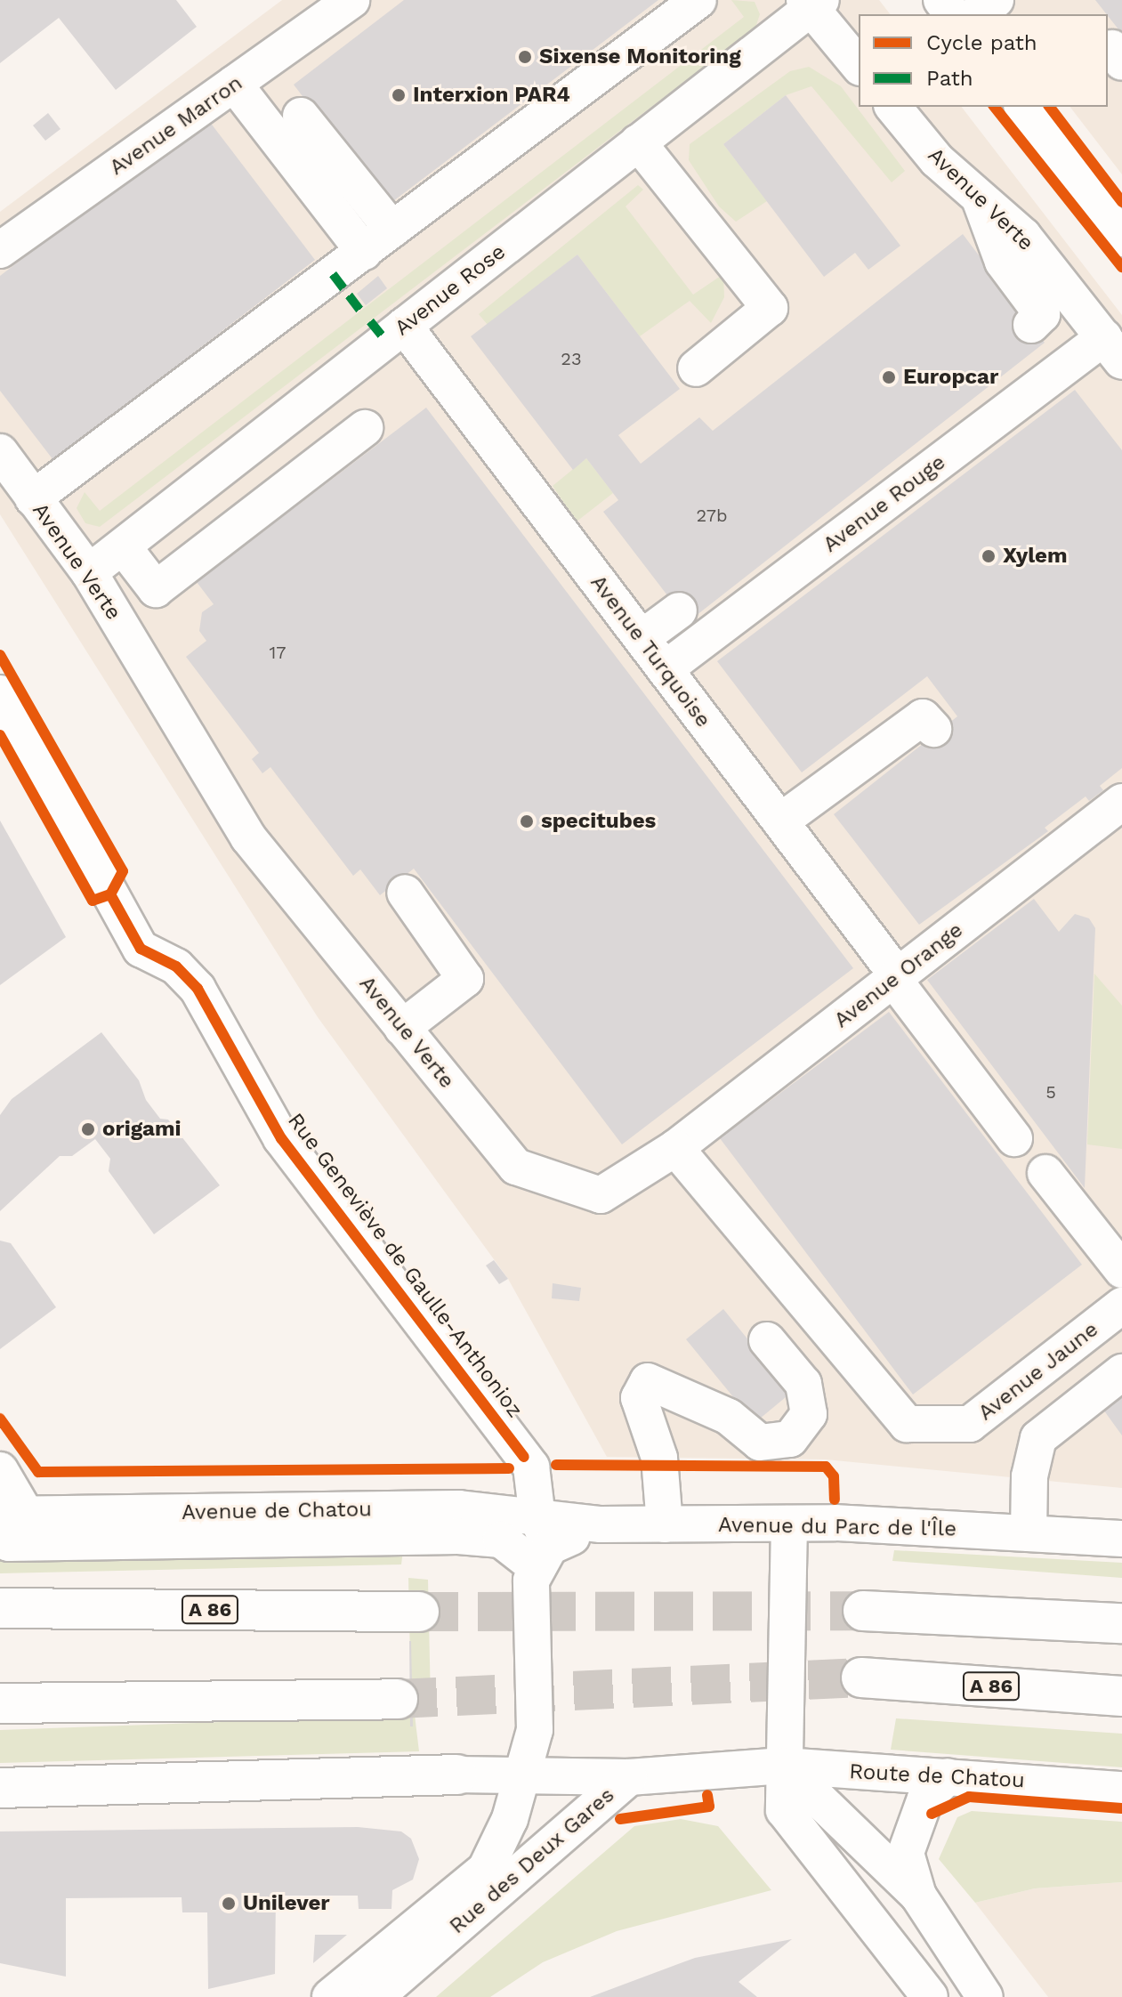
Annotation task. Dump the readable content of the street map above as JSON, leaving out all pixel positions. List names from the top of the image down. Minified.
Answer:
{"streets":{"highway":["A 86"],"street":["Avenue Marron","Avenue Verte","Avenue Rose","Avenue Rouge","Avenue Turquoise","Avenue Orange","Rue Geneviève de Gaulle-Anthonioz","Avenue Jaune","Avenue de Chatou","Avenue du Parc de l'Île","Route de Chatou","Rue des Deux Gares"]},"crossings":[["Avenue Verte","Avenue Rose"],["Avenue Verte","Avenue Rouge"],["Avenue Verte","Avenue Orange"],["Avenue Verte","Avenue Jaune"],["Avenue Rose","Avenue Turquoise"],["Avenue Rouge","Avenue Turquoise"],["Avenue Turquoise","Avenue Orange"],["Avenue Orange","Avenue Jaune"],["Rue Geneviève de Gaulle-Anthonioz","Avenue de Chatou"],["Rue Geneviève de Gaulle-Anthonioz","Avenue du Parc de l'Île"],["Rue Geneviève de Gaulle-Anthonioz","Rue des Deux Gares"],["Avenue de Chatou","Avenue du Parc de l'Île"],["Route de Chatou","Rue des Deux Gares"]],"places":["Sixense Monitoring","Interxion PAR4","Europcar","Xylem","specitubes","origami","Unilever"],"house_numbers":["23","27b","17","5"],"legend":["Cycle path","Path"]}
